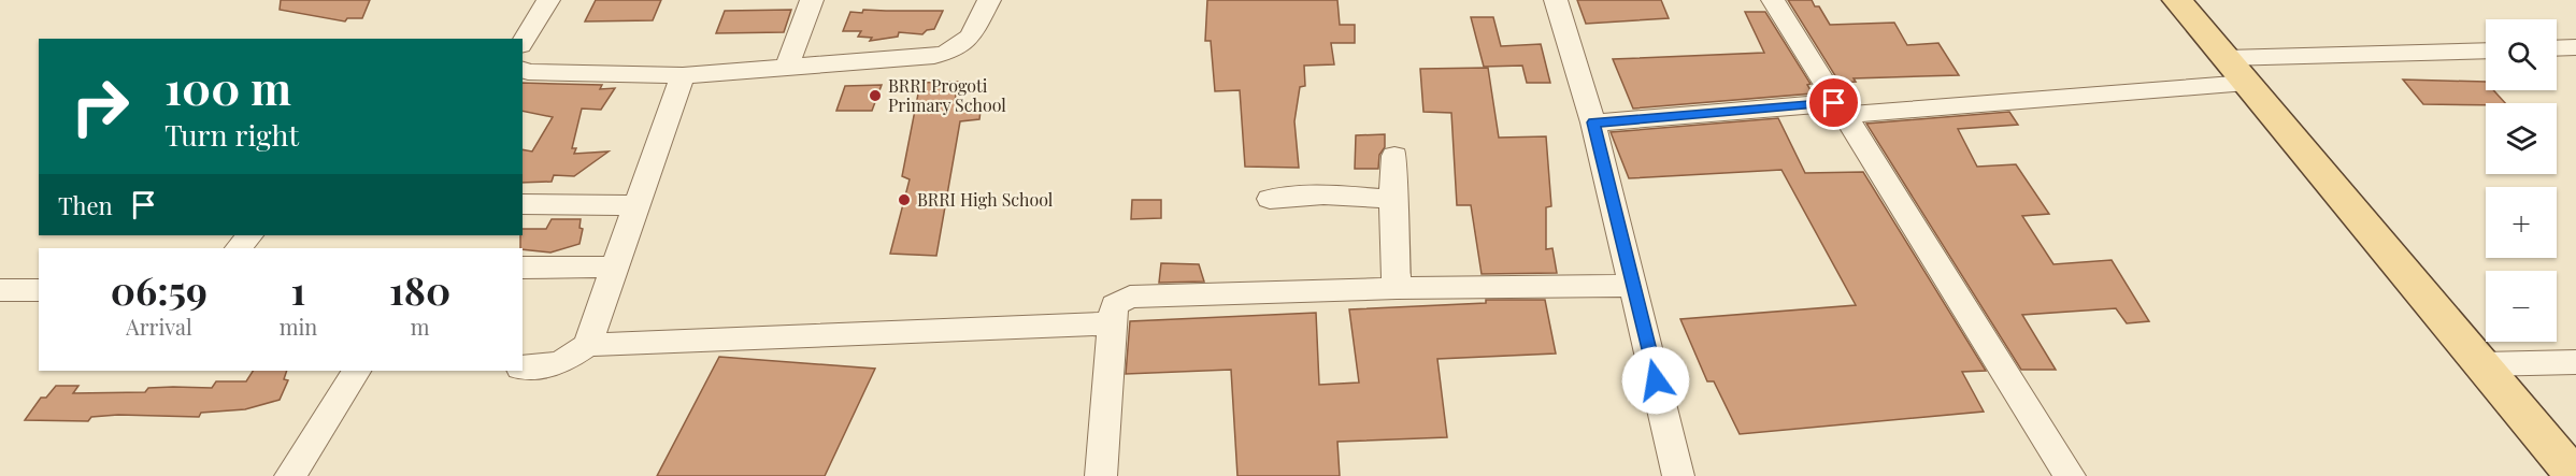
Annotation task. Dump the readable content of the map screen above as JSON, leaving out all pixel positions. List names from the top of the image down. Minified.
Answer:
{"places":["BRRI Progoti Primary School","BRRI High School"],"page":{"map_buttons":["+","−"],"turn":["100 m","Turn right"],"then":"Then","eta":["06:59","Arrival","1","min","180","m"]}}
